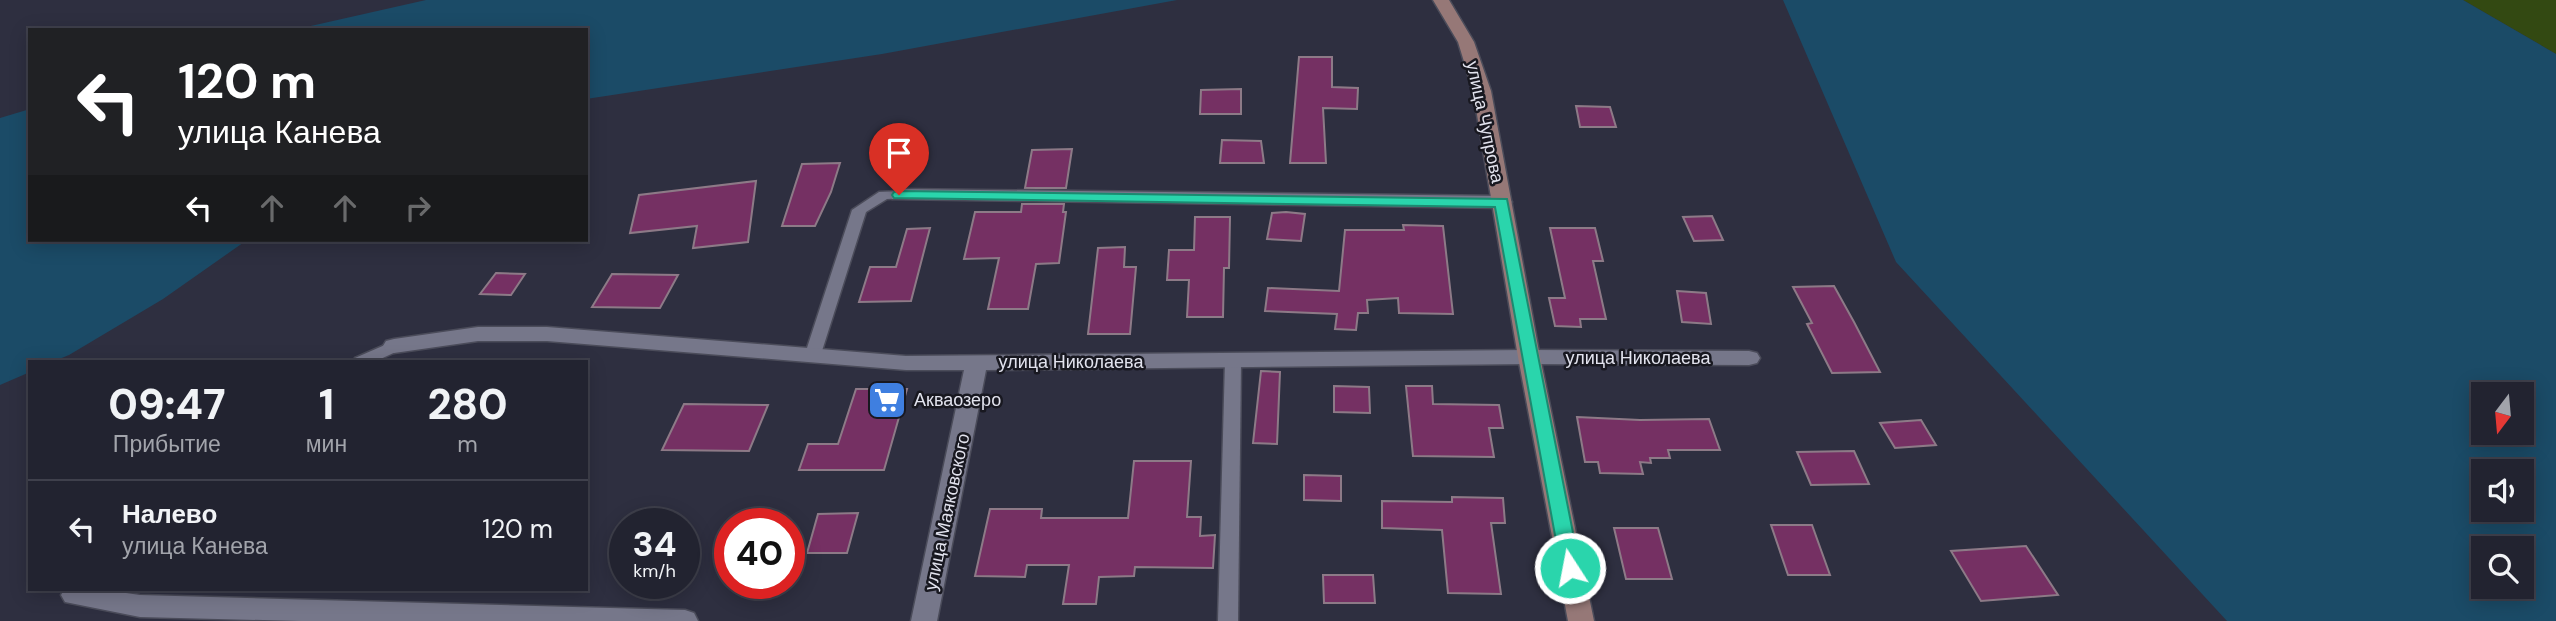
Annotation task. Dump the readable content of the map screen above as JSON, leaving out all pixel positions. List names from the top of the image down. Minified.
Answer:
{"streets":{"street":["улица Чупрова","улица Николаева","улица Маяковского"]},"crossings":[["улица Чупрова","улица Николаева"],["улица Николаева","улица Маяковского"]],"places":{"supermarket":["Акваозеро"]},"north":"bottom","page":{"turn":["120 m","улица Канева"],"eta":["09:47","Прибытие","1","мин","280","m"],"list":[{"name":"Налево","note":"улица Канева","value":"120 m"}],"speed":"34 km/h","limit":"40"}}
